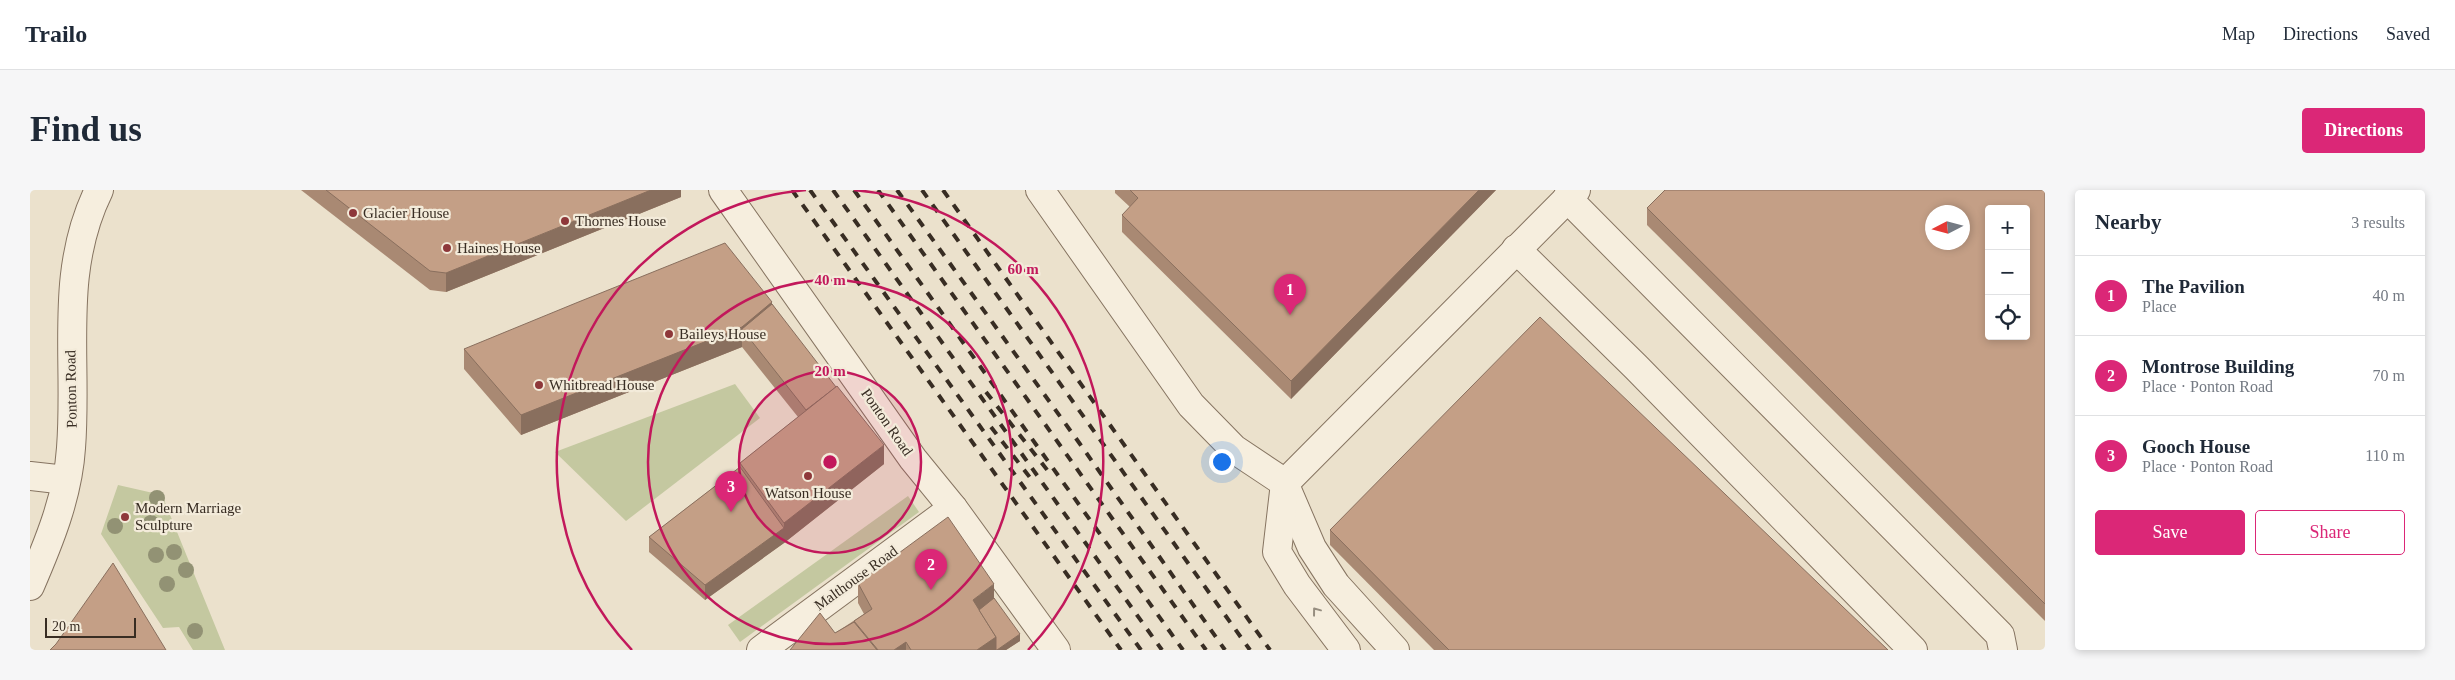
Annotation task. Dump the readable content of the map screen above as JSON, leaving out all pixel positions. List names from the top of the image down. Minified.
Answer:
{"streets":{"street":["Ponton Road","Malthouse Road"]},"crossings":[["Ponton Road","Malthouse Road"]],"places":["Glacier House","Thornes House","Haines House","Baileys House","Whitbread House","Watson House","Modern Marriage Sculpture"],"scale_bar":"20 m","north":"left","page":{"header":"Trailo","nav":["Map","Directions","Saved"],"buttons":["Directions",["Save","Share"]],"title":"Find us","heading":["Nearby","3 results"],"map_buttons":["+","−"],"list":[{"mark":"1","name":"The Pavilion","note":"Place","value":"40 m"},{"mark":"2","name":"Montrose Building","note":"Place · Ponton Road","value":"70 m"},{"mark":"3","name":"Gooch House","note":"Place · Ponton Road","value":"110 m"}],"pins":["1","3","2"],"scale":"20 m"},"rings":["60 m","40 m","20 m"]}
